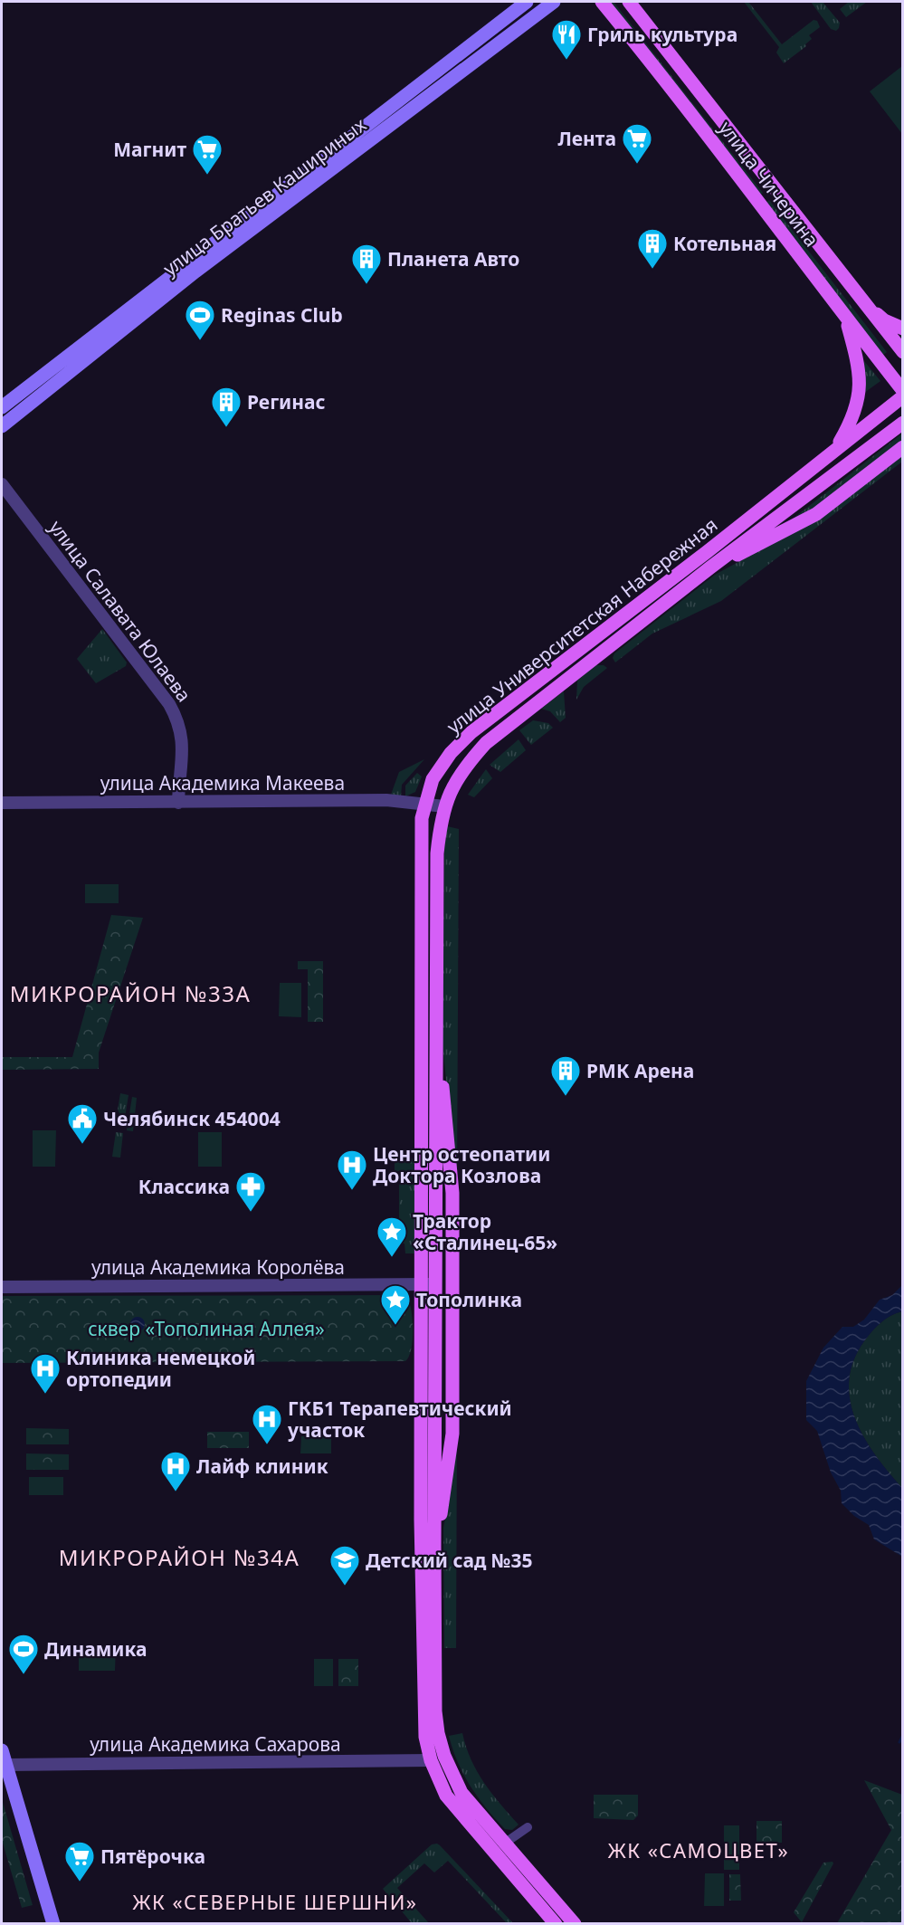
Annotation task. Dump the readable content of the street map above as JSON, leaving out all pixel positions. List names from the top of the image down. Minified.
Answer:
{"streets":{"main road":["улица Чичерина","улица Братьев Кашириных","улица Университетская Набережная"],"street":["улица Салавата Юлаева","улица Академика Макеева","улица Академика Королёва","улица Академика Сахарова"]},"crossings":[["улица Салавата Юлаева","улица Академика Макеева"],["улица Университетская Набережная","улица Академика Макеева"],["улица Университетская Набережная","улица Академика Королёва"],["улица Университетская Набережная","улица Академика Сахарова"]],"districts":["МИКРОРАЙОН №33А","МИКРОРАЙОН №34А","ЖК «САМОЦВЕТ»","ЖК «СЕВЕРНЫЕ ШЕРШНИ»"],"parks":["сквер «Тополиная Аллея»"],"places":{"restaurant":["Гриль культура"],"supermarket":["Лента","Магнит","Пятёрочка"],"building":["Котельная","Планета Авто","Регинас","РМК Арена"],"sports":["Reginas Club","Динамика"],"public building":["Челябинск 454004"],"hospital":["Центр остеопатии Доктора Козлова","Клиника немецкой ортопедии","ГКБ1 Терапевтический участок","Лайф клиник"],"pharmacy":["Классика"],"place":["Трактор «Сталинец-65»","Тополинка"],"school or university":["Детский сад №35"]}}
